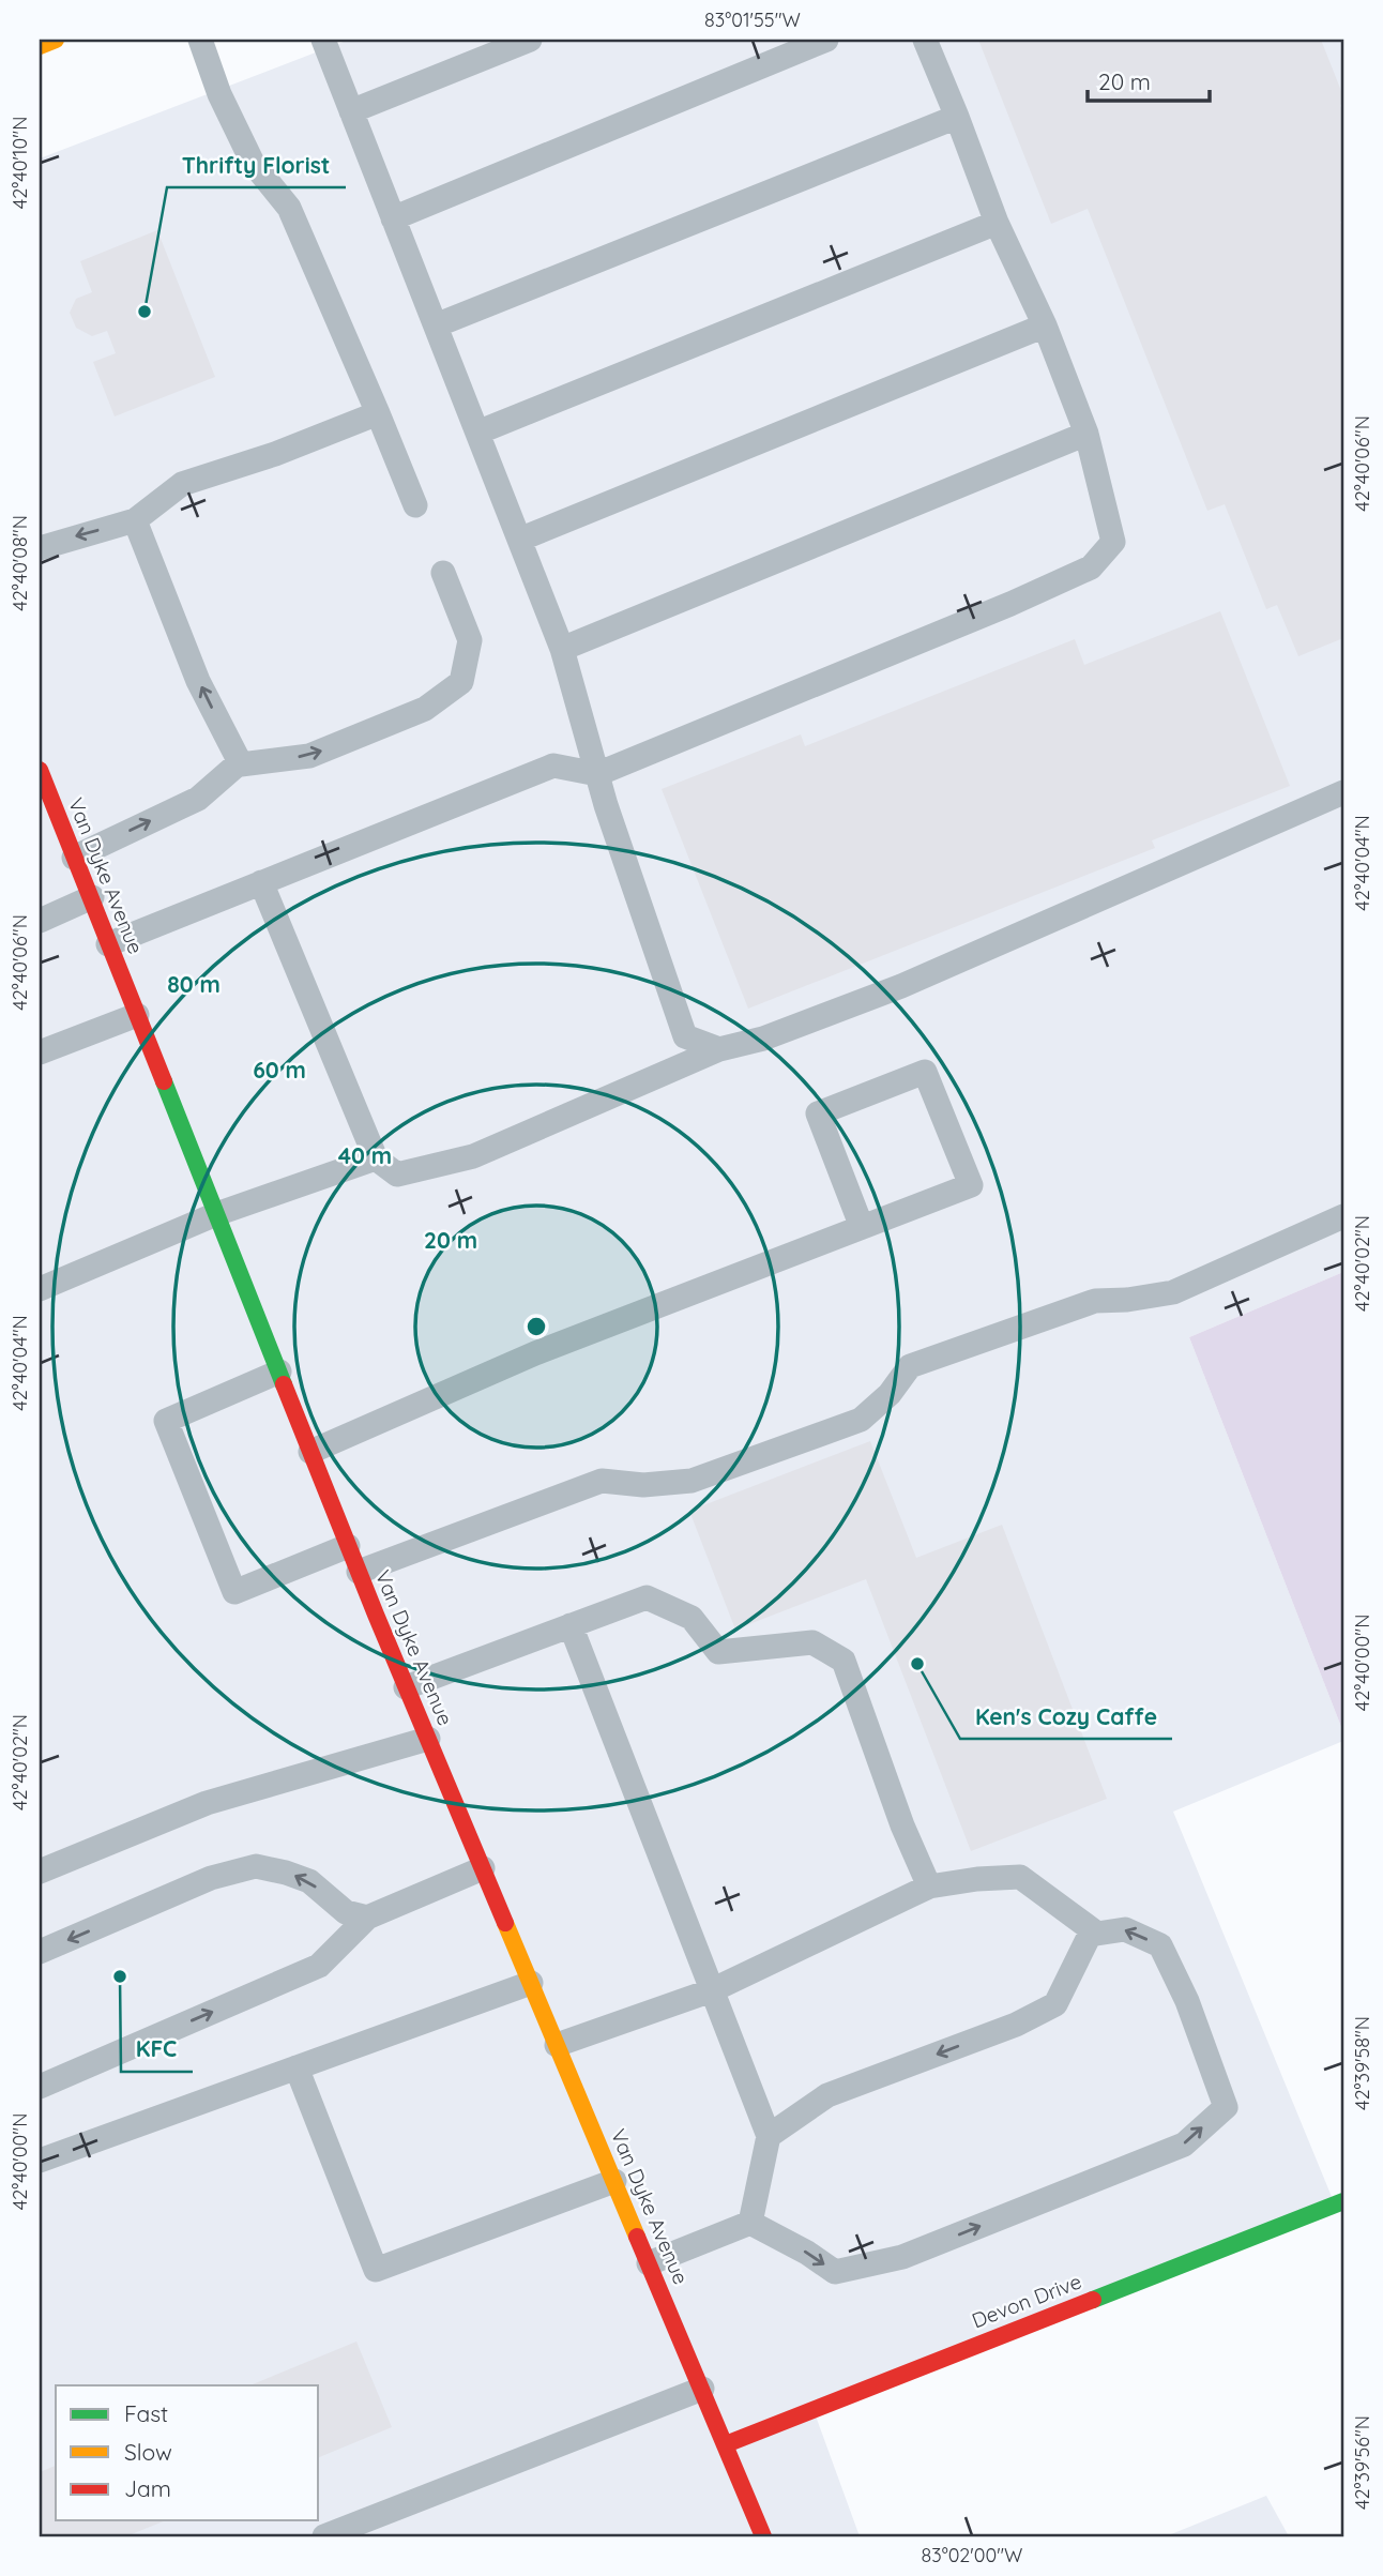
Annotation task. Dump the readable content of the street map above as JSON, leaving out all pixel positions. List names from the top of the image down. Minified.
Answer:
{"streets":{"main road":["Van Dyke Avenue","Devon Drive"]},"crossings":[["Van Dyke Avenue","Devon Drive"]],"places":["Thrifty Florist","Ken's Cozy Caffe","KFC"],"legend":["Fast","Slow","Jam"],"scale_bar":"20 m","coordinates":["83°01'55\"W","42°40'10\"N","42°40'06\"N","42°40'08\"N","42°40'04\"N","42°40'02\"N","42°40'00\"N","42°39'58\"N","42°39'56\"N","83°02'00\"W"],"rings":["80 m","60 m","40 m","20 m"]}
